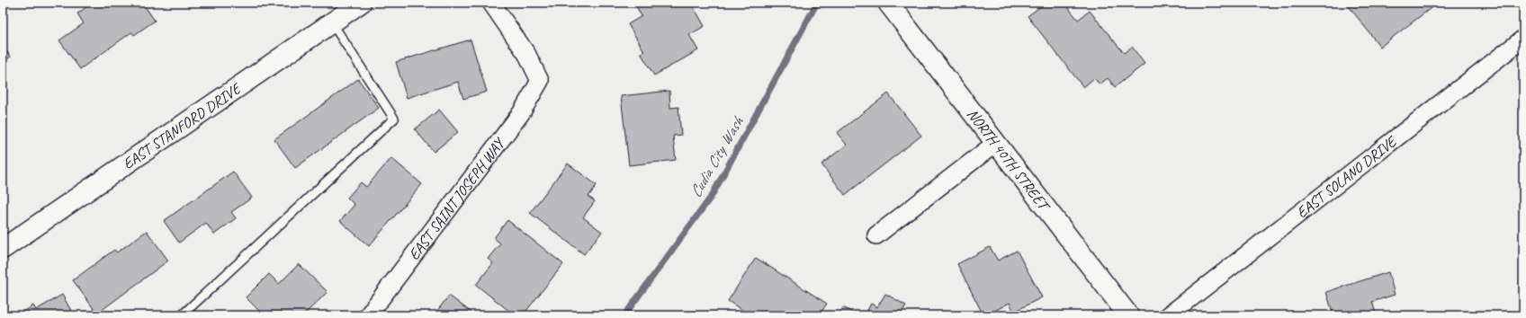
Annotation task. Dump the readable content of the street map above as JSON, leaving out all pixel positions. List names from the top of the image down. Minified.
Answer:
{"streets":{"street":["EAST STANFORD DRIVE","NORTH 40TH STREET","EAST SOLANO DRIVE","EAST SAINT JOSEPH WAY"]},"water":["Cudia City Wash"]}
